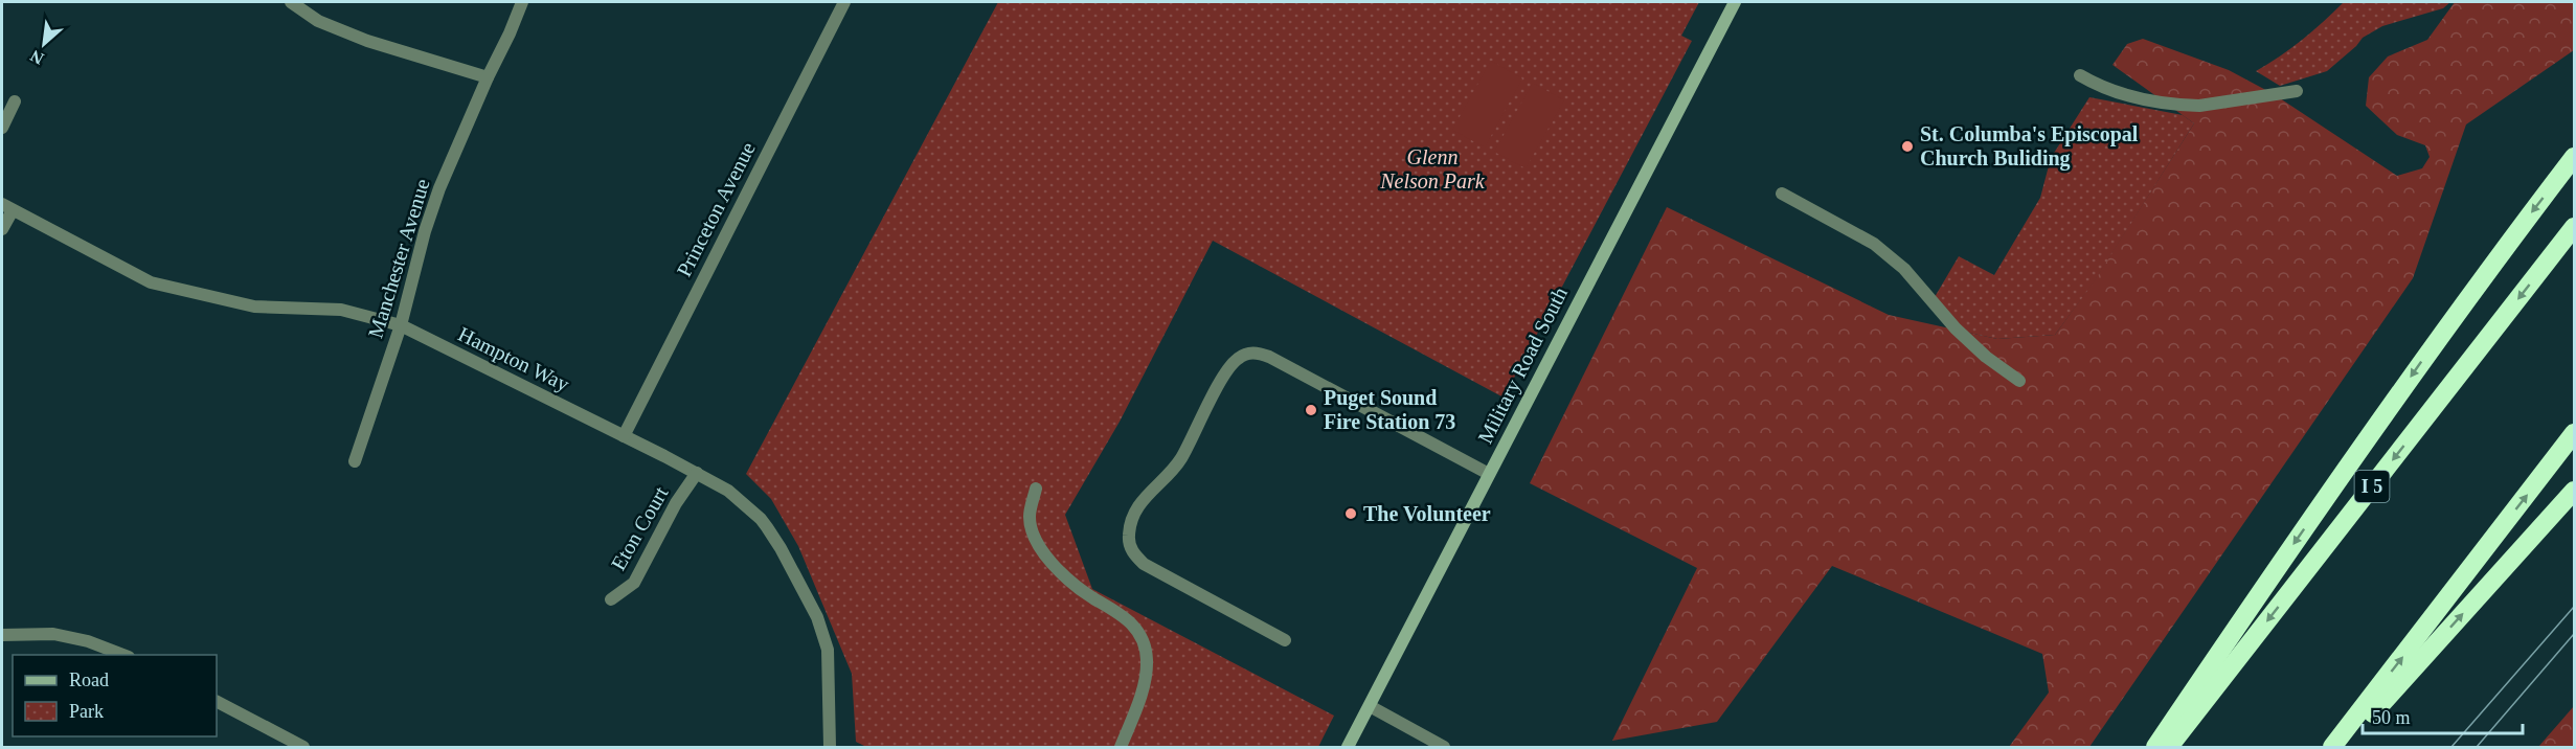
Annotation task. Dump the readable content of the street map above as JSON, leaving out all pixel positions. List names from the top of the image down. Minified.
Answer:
{"streets":{"highway":["I 5"],"main road":["Military Road South"],"street":["Princeton Avenue","Manchester Avenue","Hampton Way","Eton Court"]},"crossings":[["Princeton Avenue","Hampton Way"],["Manchester Avenue","Hampton Way"],["Hampton Way","Eton Court"]],"parks":["Glenn Nelson Park"],"places":["St. Columba's Episcopal Church Buliding","Puget Sound Fire Station 73","The Volunteer"],"legend":["Road","Park"],"scale_bar":"50 m","north":"bottom left"}
